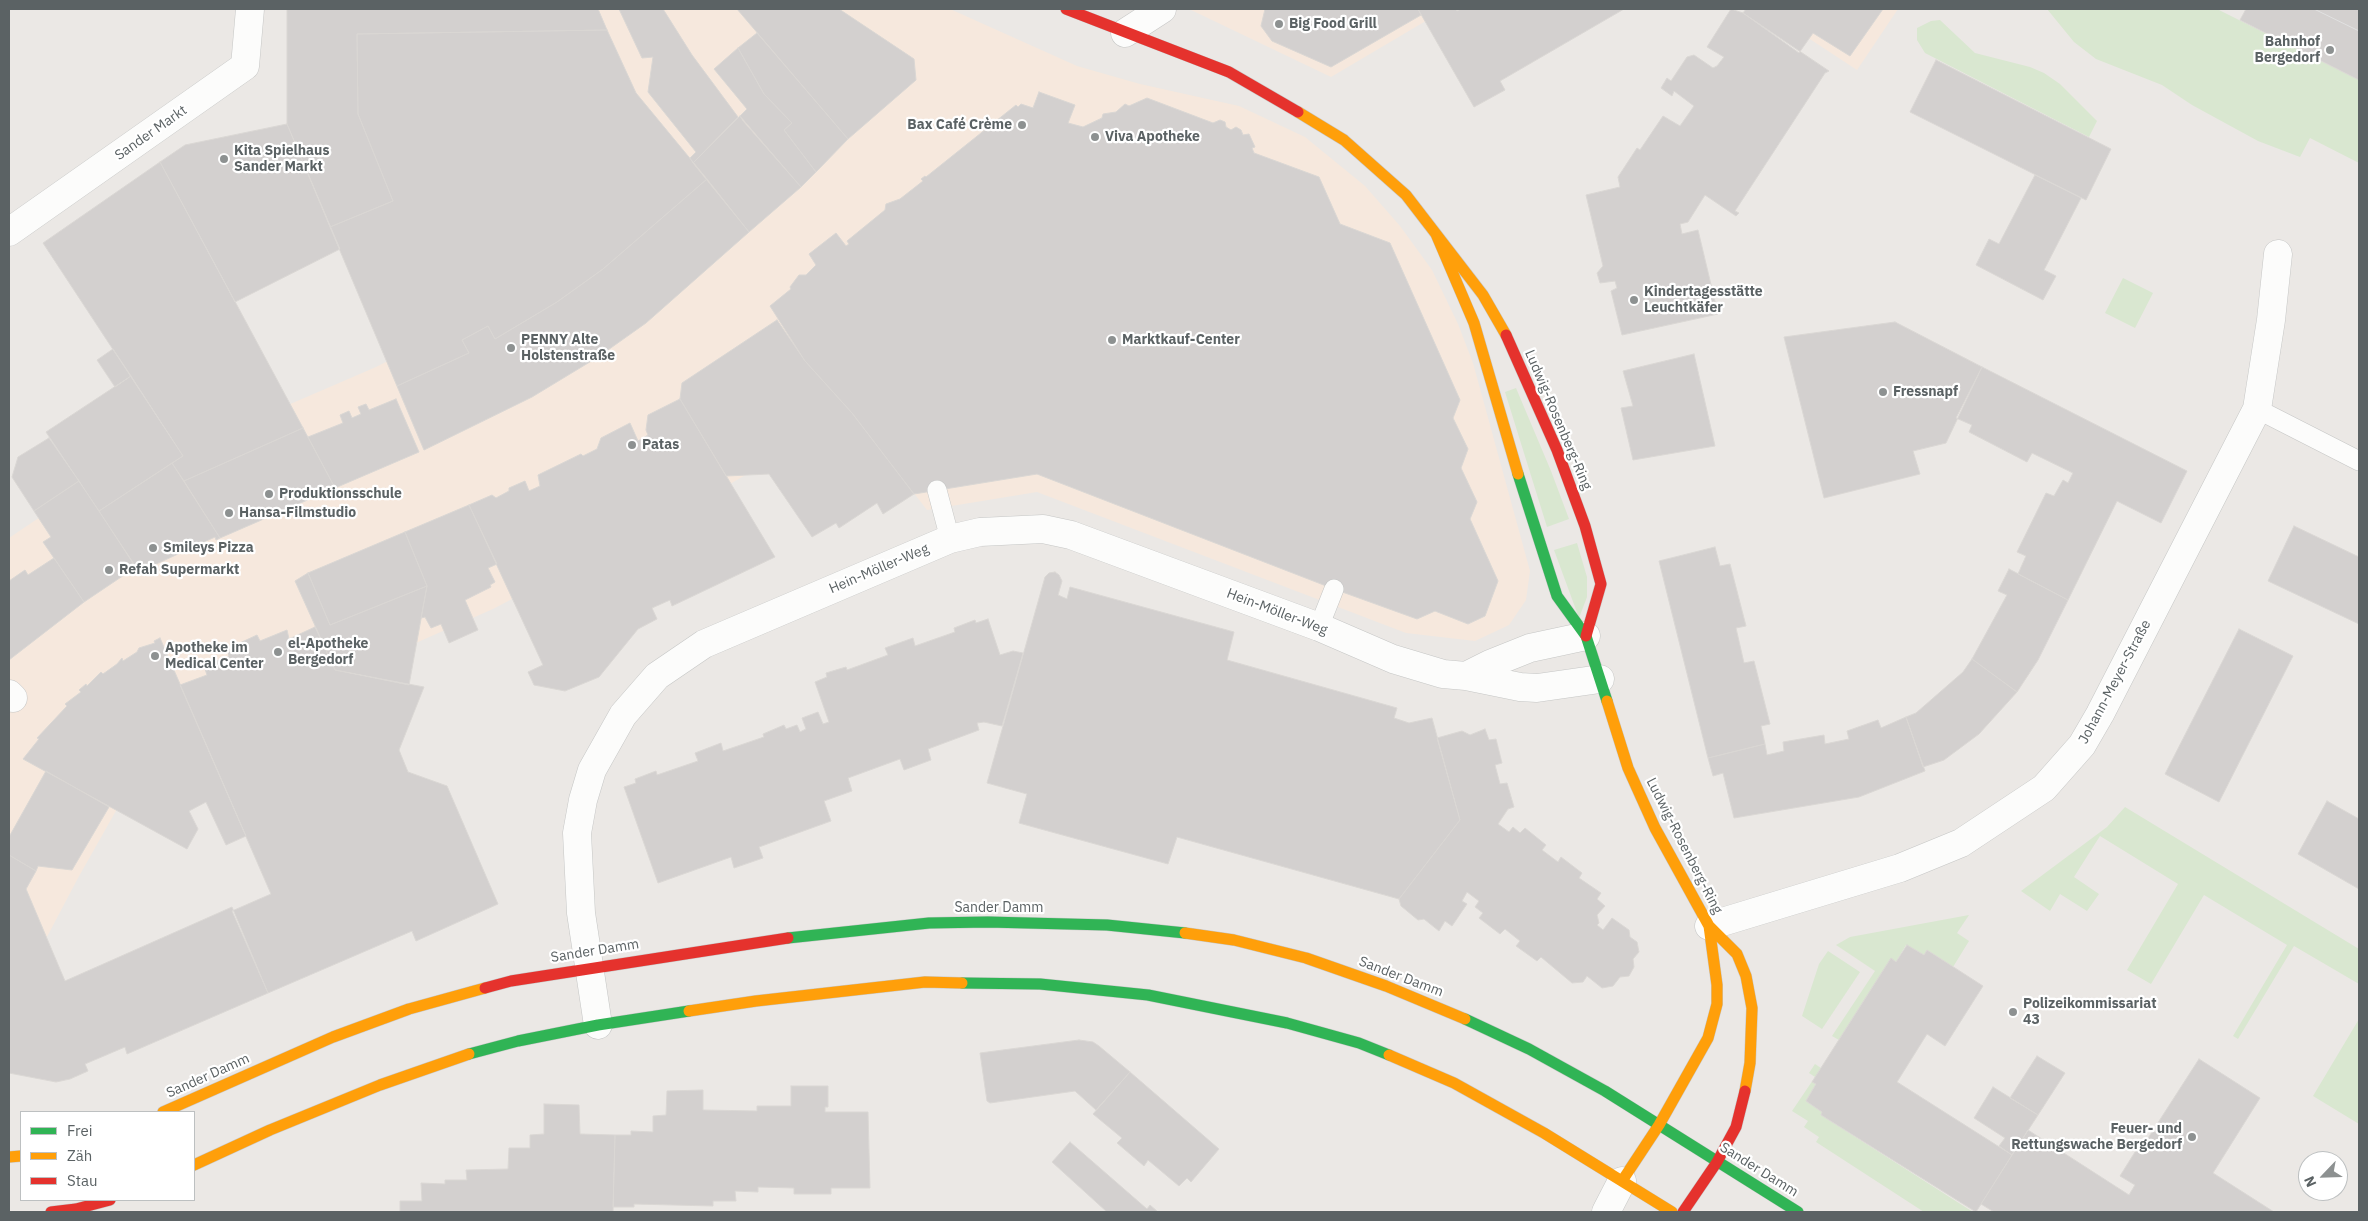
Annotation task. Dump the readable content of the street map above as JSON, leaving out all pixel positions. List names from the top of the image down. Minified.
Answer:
{"streets":{"main road":["Ludwig-Rosenberg-Ring","Sander Damm"],"street":["Sander Markt","Hein-Möller-Weg","Johann-Meyer-Straße"]},"crossings":[["Ludwig-Rosenberg-Ring","Hein-Möller-Weg"],["Ludwig-Rosenberg-Ring","Johann-Meyer-Straße"],["Ludwig-Rosenberg-Ring","Sander Damm"],["Hein-Möller-Weg","Sander Damm"]],"places":["Big Food Grill","Bahnhof Bergedorf","Bax Café Crème","Viva Apotheke","Kita Spielhaus Sander Markt","Kindertagesstätte Leuchtkäfer","Marktkauf-Center","PENNY Alte Holstenstraße","Fressnapf","Patas","Produktionsschule","Hansa-Filmstudio","Smileys Pizza","Refah Supermarkt","el-Apotheke Bergedorf","Apotheke im Medical Center","Polizeikommissariat 43","Feuer- und Rettungswache Bergedorf"],"legend":["Frei","Zäh","Stau"],"north":"bottom left"}
